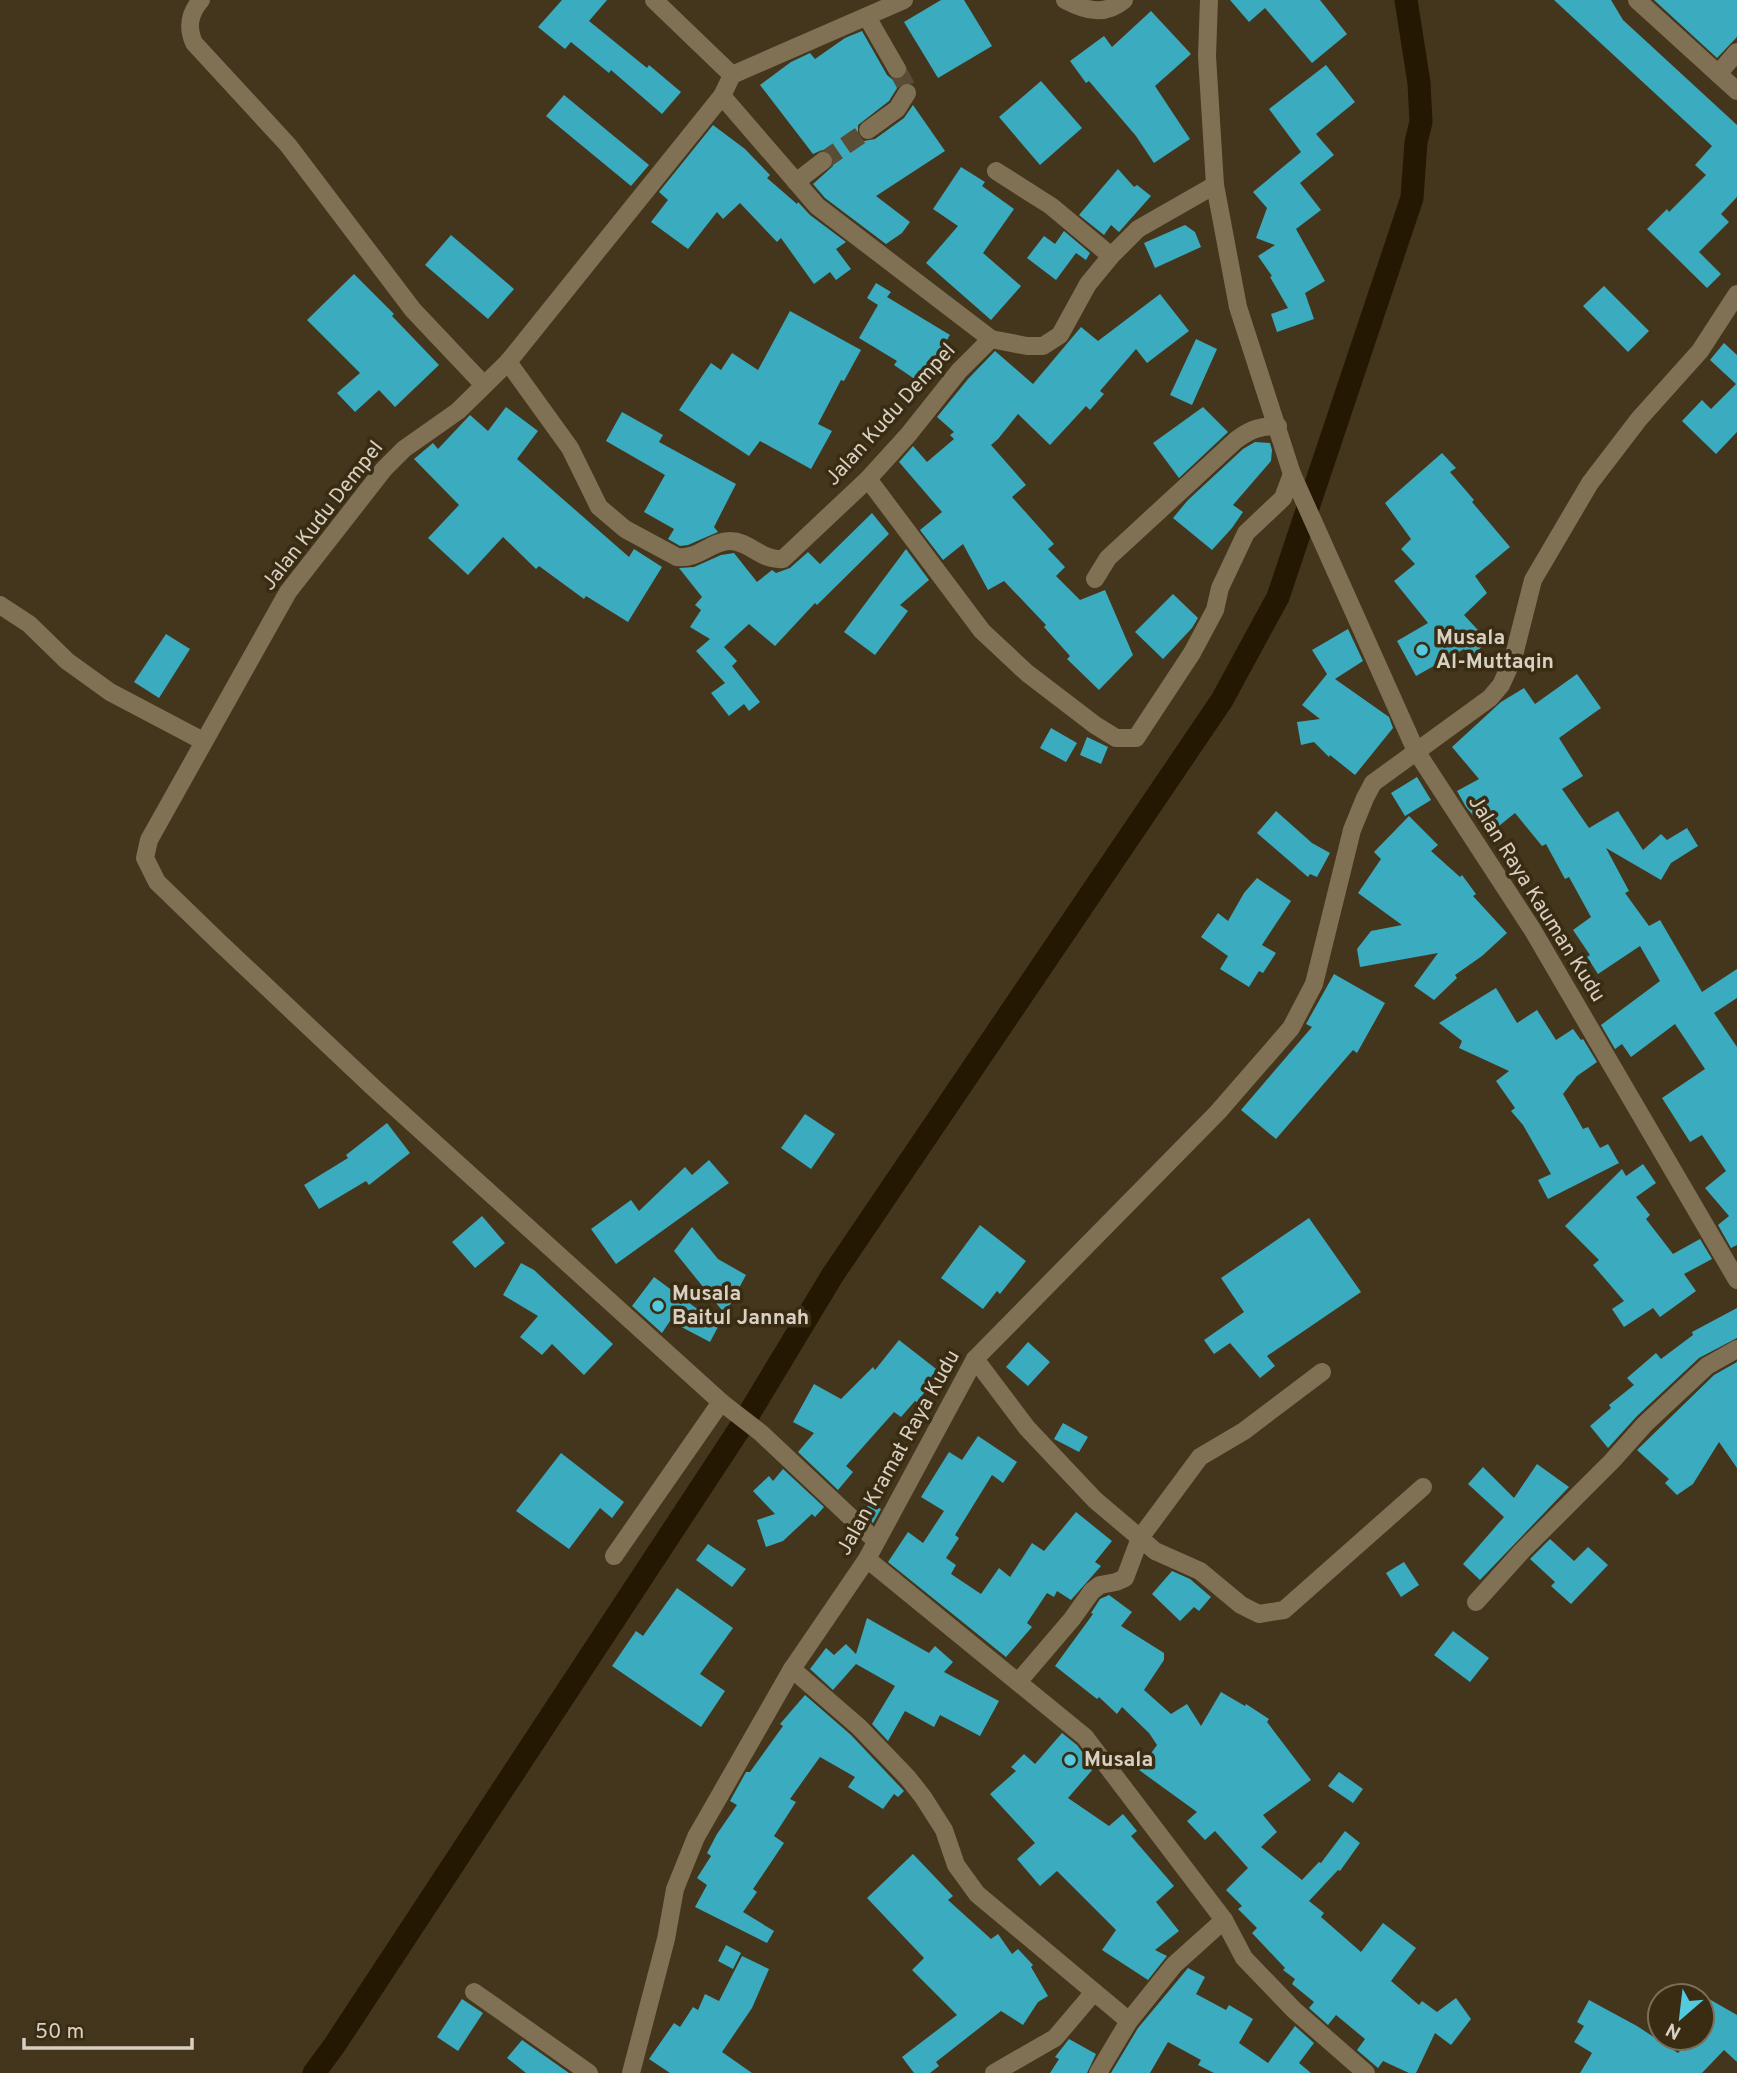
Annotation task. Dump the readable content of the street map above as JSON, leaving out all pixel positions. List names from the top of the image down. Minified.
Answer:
{"streets":{"street":["Jalan Kudu Dempel","Jalan Raya Kauman Kudu","Jalan Kramat Raya Kudu"]},"crossings":[["Jalan Raya Kauman Kudu","Jalan Kramat Raya Kudu"]],"places":["Musala Al-Muttaqin","Musala Baitul Jannah","Musala"],"scale_bar":"50 m","north":"bottom left"}
